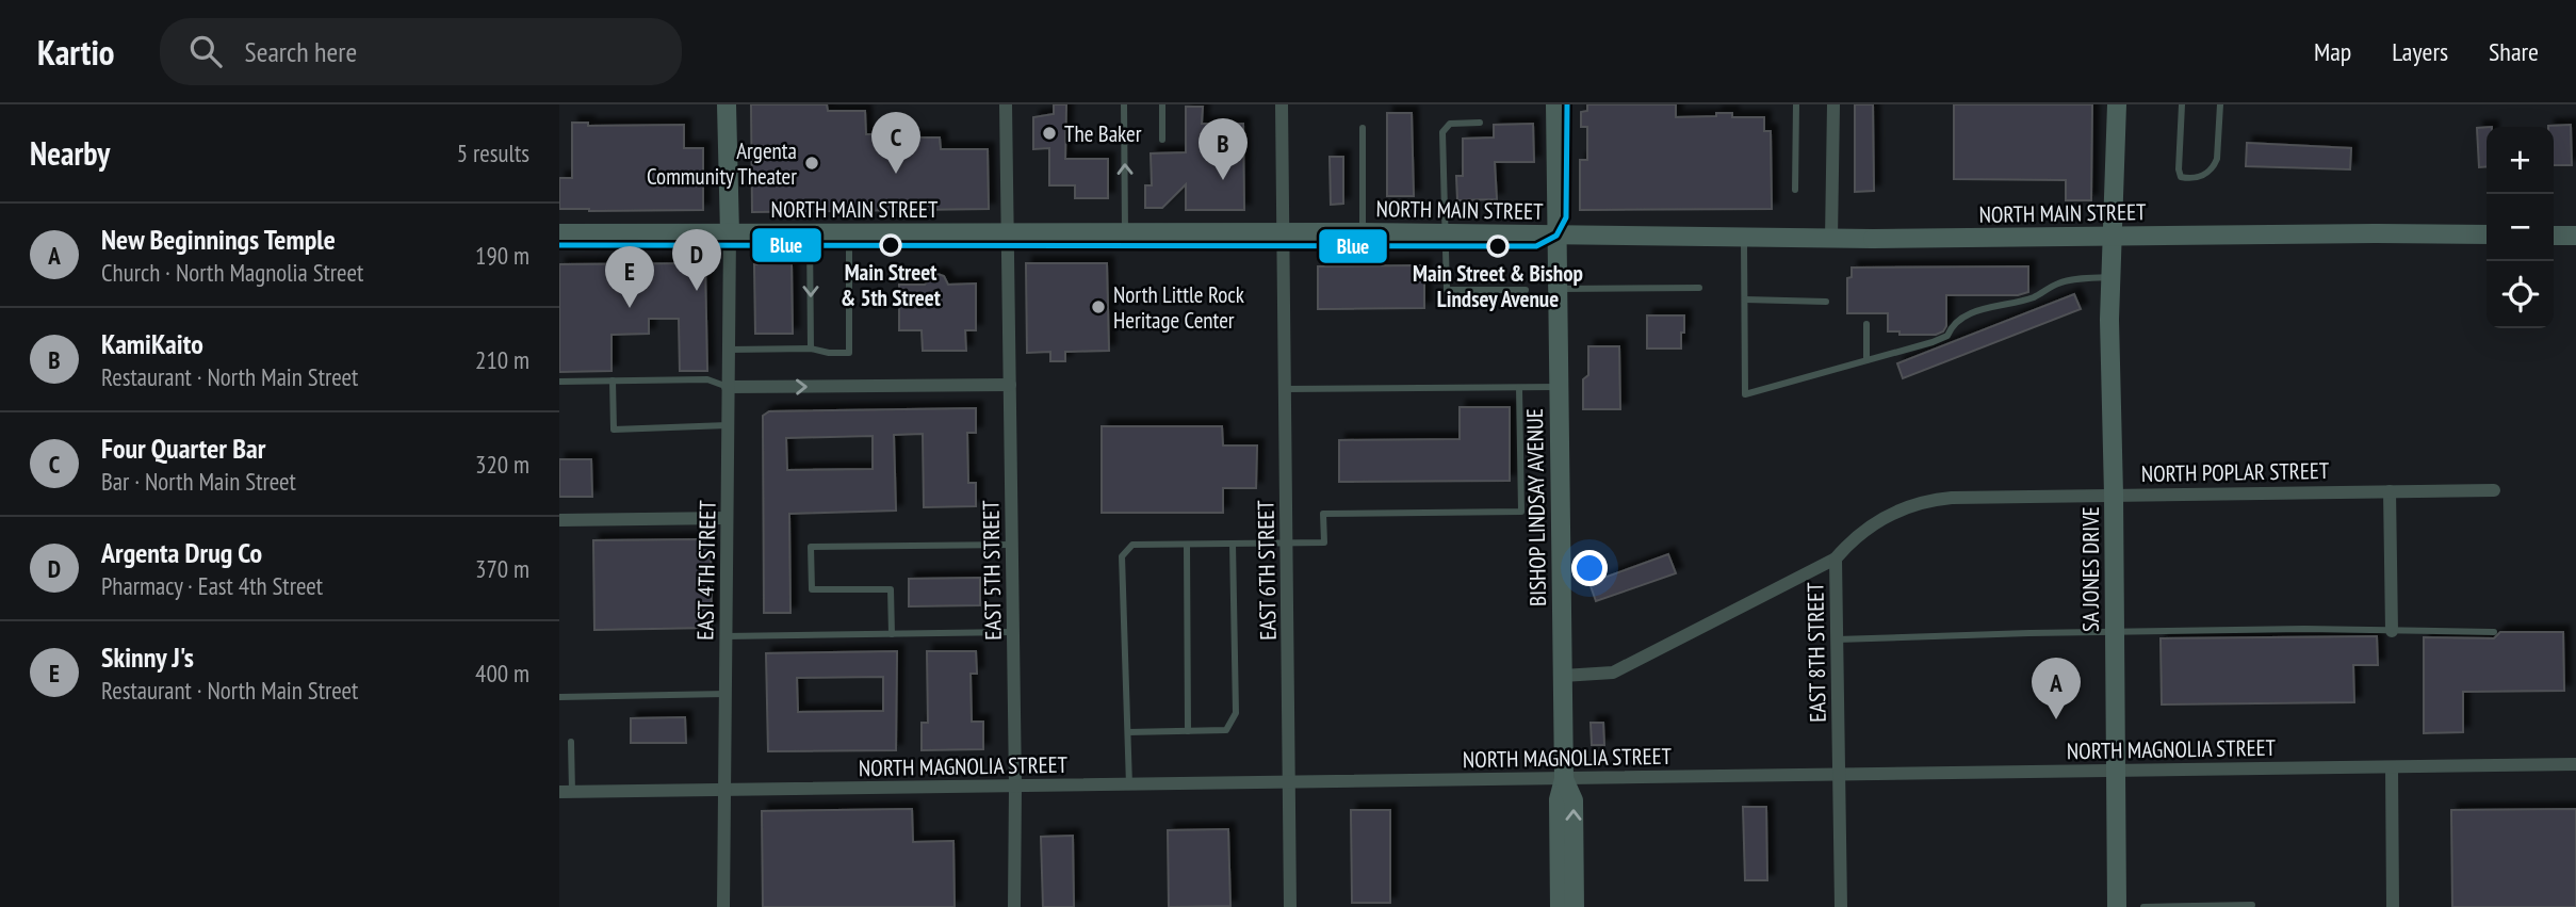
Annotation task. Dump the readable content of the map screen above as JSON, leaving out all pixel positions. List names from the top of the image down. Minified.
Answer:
{"streets":{"main road":["NORTH MAIN STREET","BISHOP LINDSAY AVENUE","SA JONES DRIVE"],"street":["NORTH POPLAR STREET","EAST 4TH STREET","EAST 5TH STREET","EAST 6TH STREET","EAST 8TH STREET","NORTH MAGNOLIA STREET"]},"crossings":[["NORTH MAIN STREET","BISHOP LINDSAY AVENUE"],["NORTH MAIN STREET","EAST 4TH STREET"],["NORTH MAIN STREET","EAST 5TH STREET"],["NORTH MAIN STREET","EAST 6TH STREET"],["NORTH POPLAR STREET","SA JONES DRIVE"],["NORTH POPLAR STREET","EAST 8TH STREET"],["BISHOP LINDSAY AVENUE","NORTH MAGNOLIA STREET"],["SA JONES DRIVE","NORTH MAGNOLIA STREET"],["EAST 4TH STREET","NORTH MAGNOLIA STREET"],["EAST 5TH STREET","NORTH MAGNOLIA STREET"],["EAST 6TH STREET","NORTH MAGNOLIA STREET"],["EAST 8TH STREET","NORTH MAGNOLIA STREET"]],"places":["The Baker","Argenta Community Theater","Main Street & 5th Street","Main Street & Bishop Lindsey Avenue","North Little Rock Heritage Center"],"lines":["transit line Blue"],"page":{"header":"Kartio","search":"Search here","nav":["Map","Layers","Share"],"heading":["Nearby","5 results"],"pins":["C","B","D","E","A"],"map_buttons":["+","−"],"list":[{"mark":"A","name":"New Beginnings Temple","note":"Church · North Magnolia Street","value":"190 m"},{"mark":"B","name":"KamiKaito","note":"Restaurant · North Main Street","value":"210 m"},{"mark":"C","name":"Four Quarter Bar","note":"Bar · North Main Street","value":"320 m"},{"mark":"D","name":"Argenta Drug Co","note":"Pharmacy · East 4th Street","value":"370 m"},{"mark":"E","name":"Skinny J's","note":"Restaurant · North Main Street","value":"400 m"}]}}
